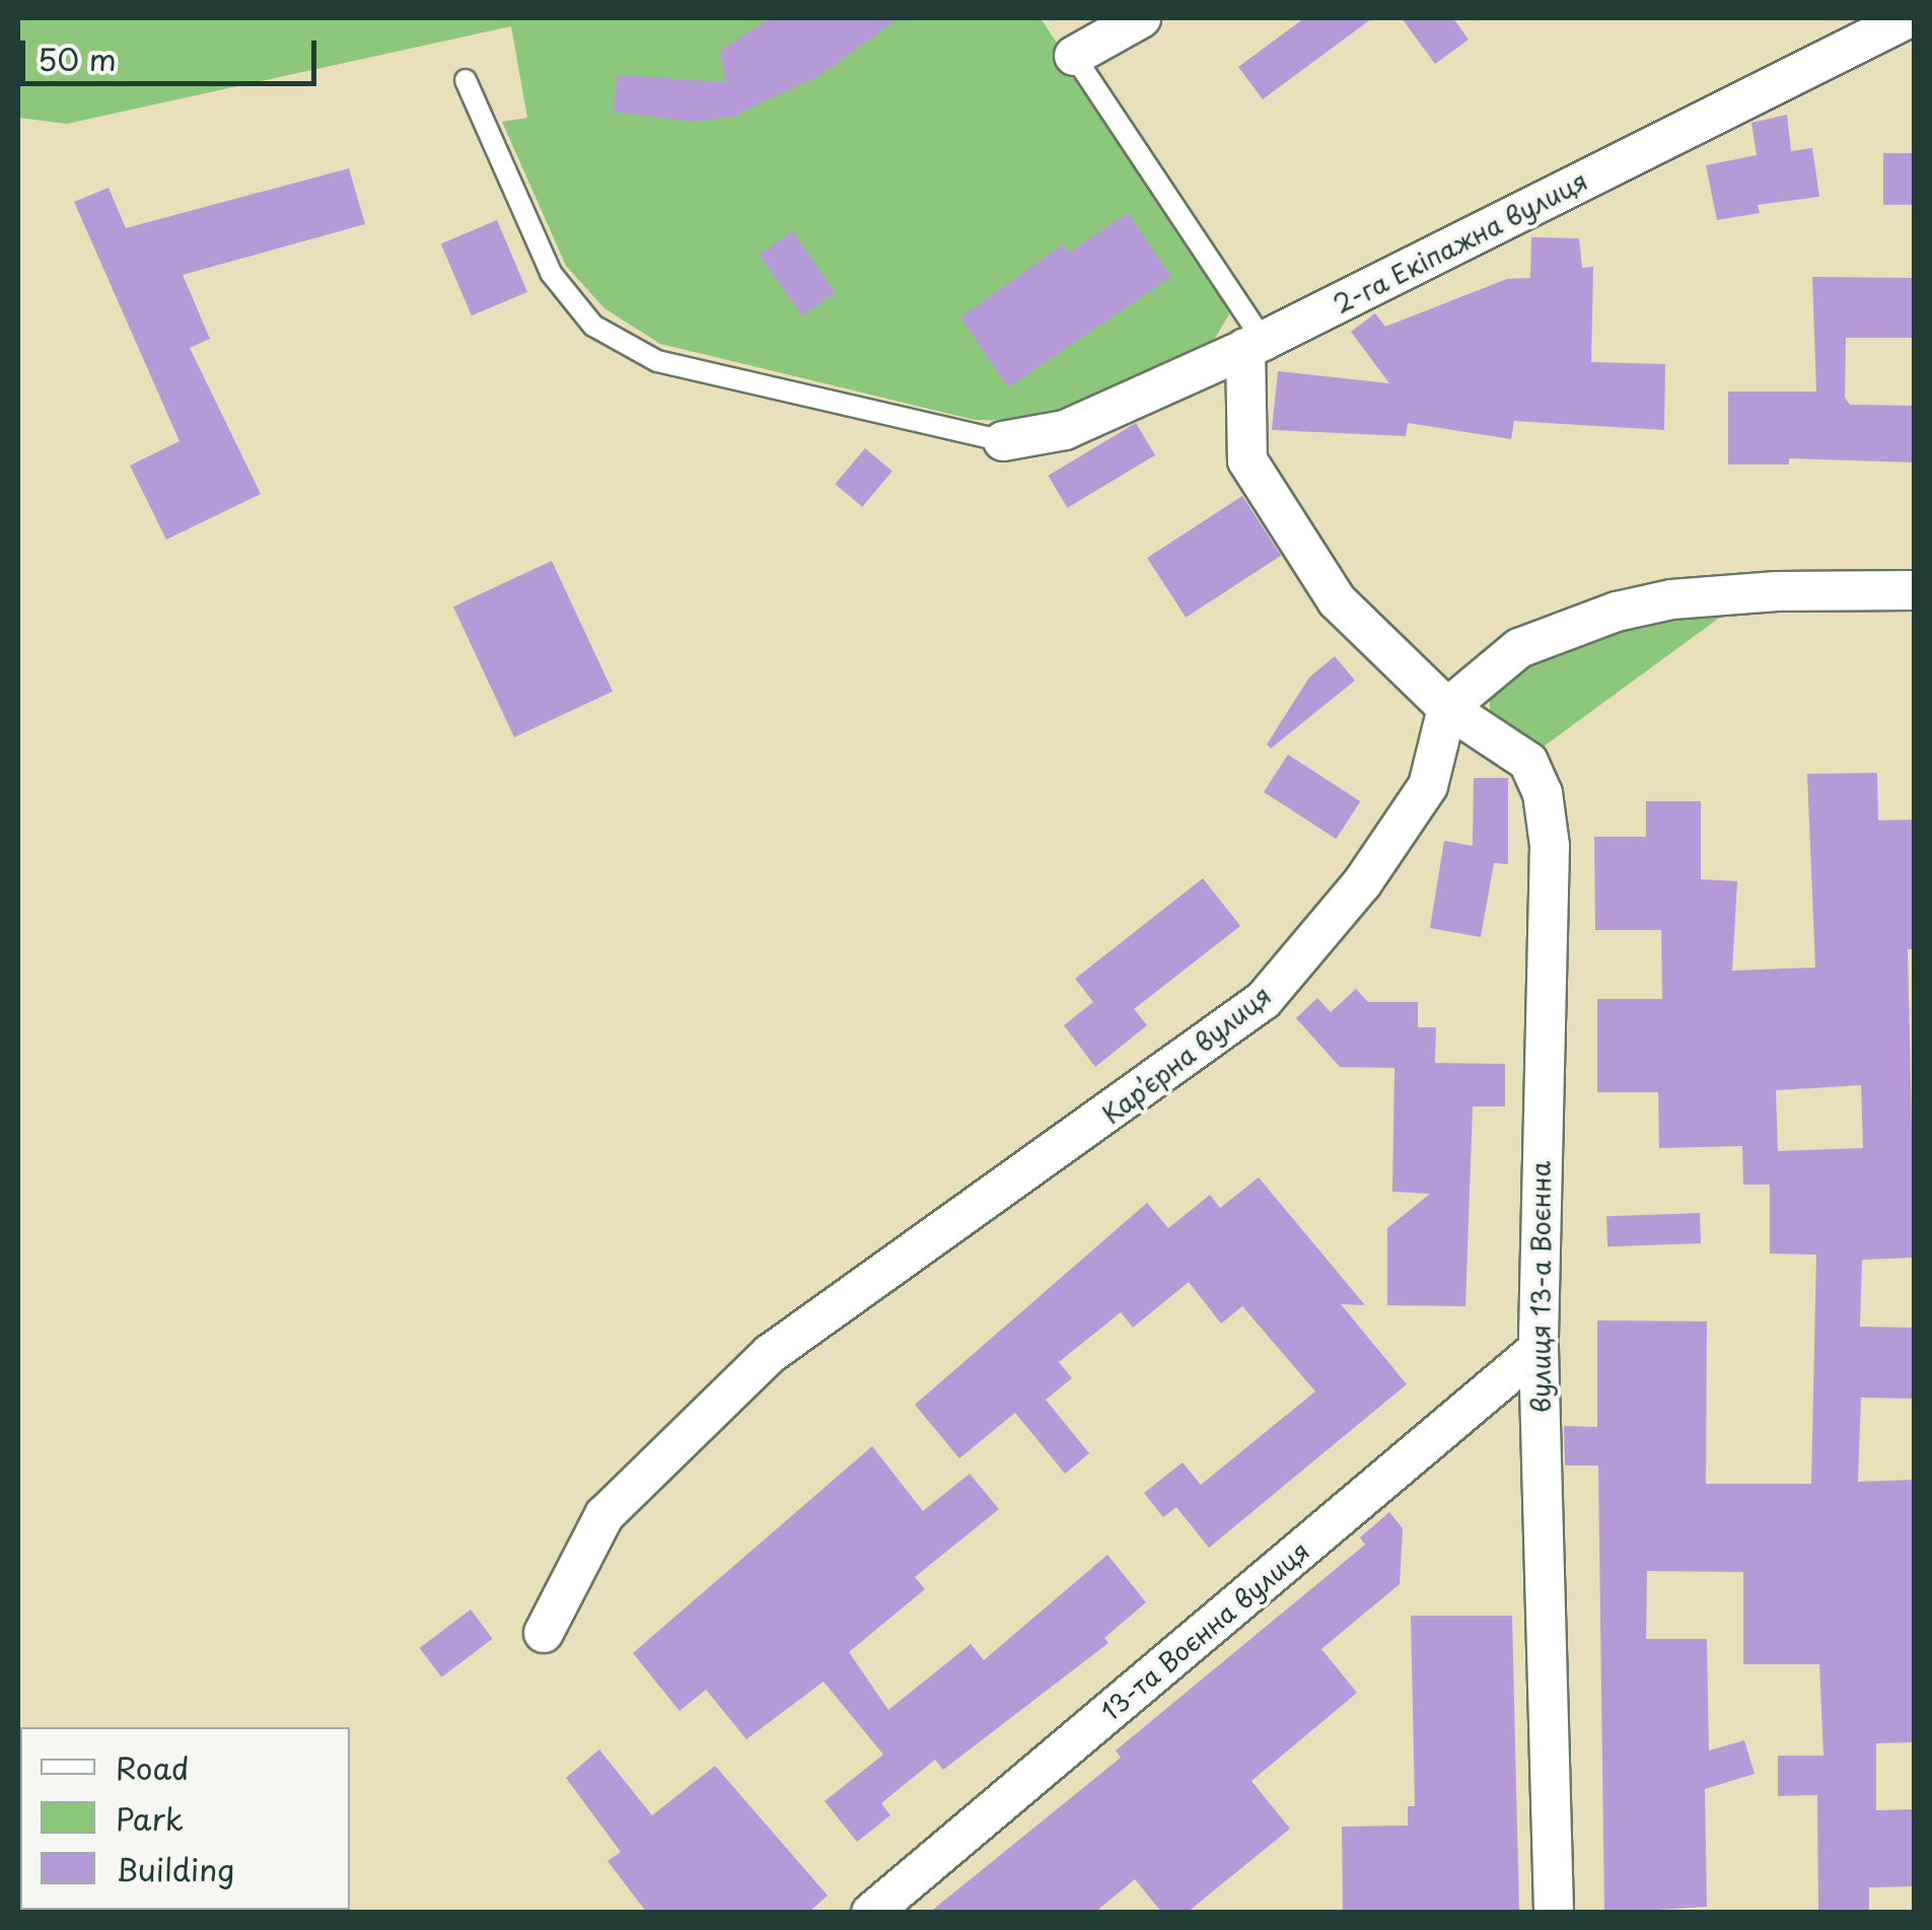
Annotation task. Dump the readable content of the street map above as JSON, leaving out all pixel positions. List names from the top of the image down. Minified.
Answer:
{"streets":{"street":["2-га Екіпажна вулиця","Карʼєрна вулиця","вулиця 13-а Воєнна","13-та Воєнна вулиця"]},"crossings":[["Карʼєрна вулиця","вулиця 13-а Воєнна"],["вулиця 13-а Воєнна","13-та Воєнна вулиця"]],"legend":["Road","Park","Building"],"scale_bar":"50 m"}
